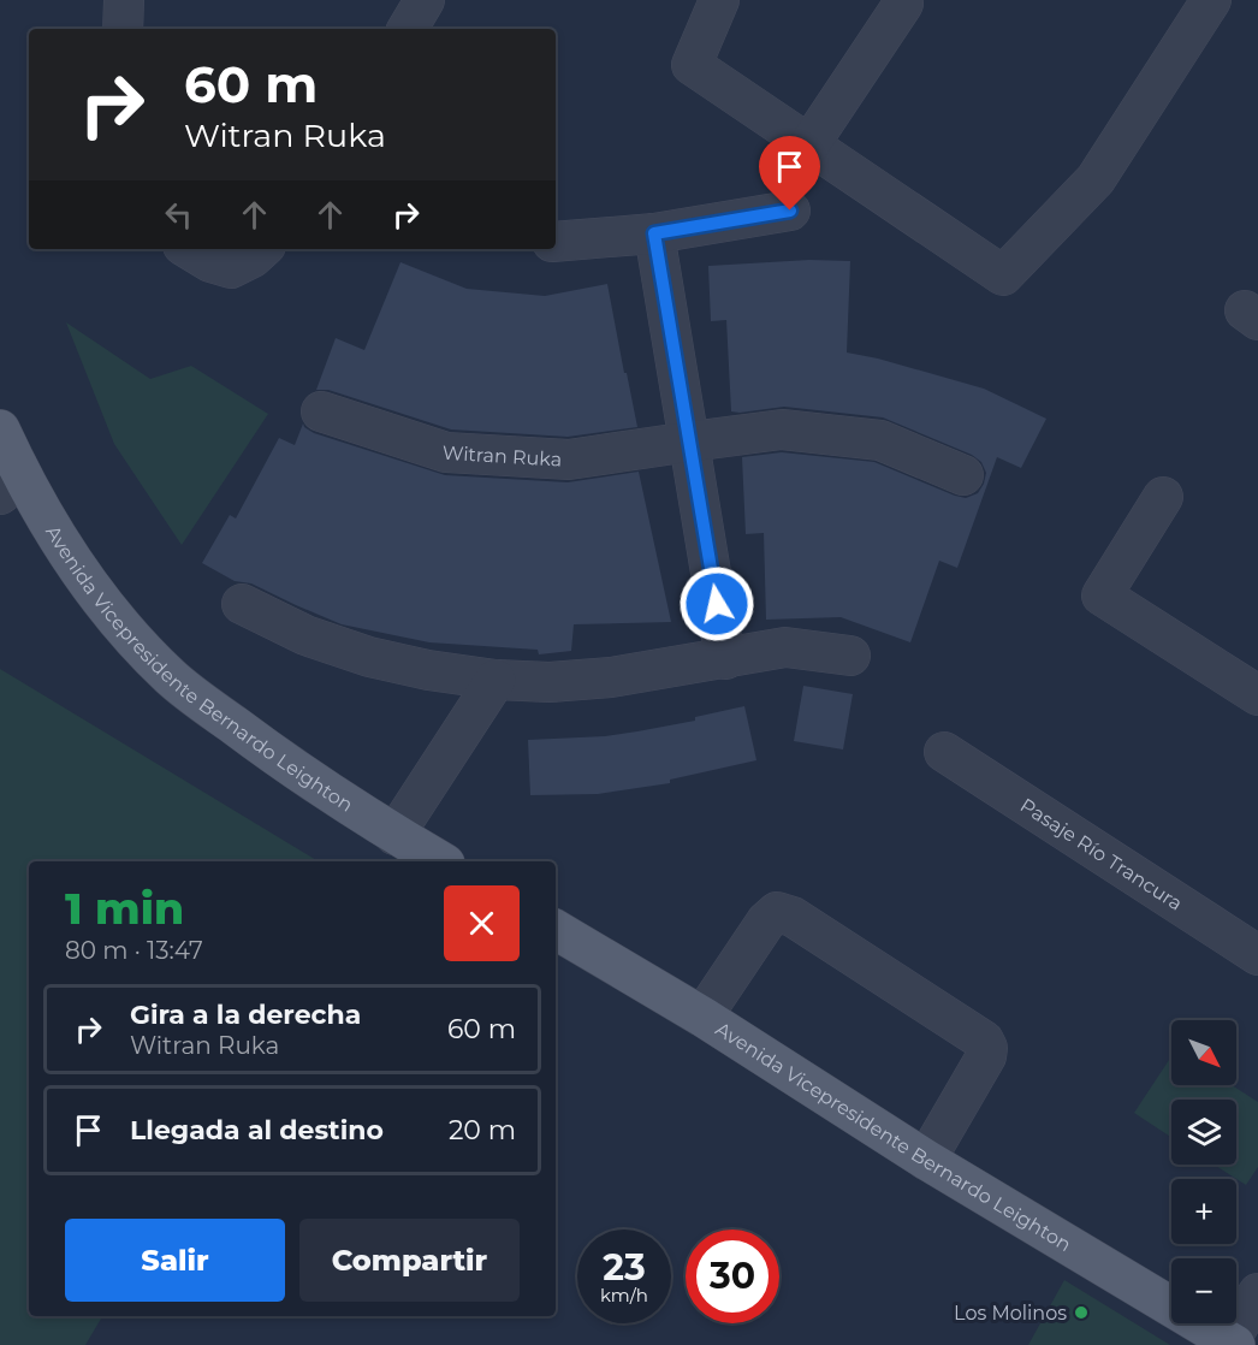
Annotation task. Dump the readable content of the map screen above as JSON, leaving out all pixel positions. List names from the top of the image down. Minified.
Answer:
{"streets":{"main road":["Avenida Vicepresidente Bernardo Leighton"],"street":["Witran Ruka","Pasaje Río Trancura"]},"places":["Los Molinos"],"north":"bottom right","page":{"turn":["60 m","Witran Ruka"],"heading":["1 min","80 m · 13:47"],"list":[{"name":"Gira a la derecha","note":"Witran Ruka","value":"60 m"},{"name":"Llegada al destino","value":"20 m"}],"map_buttons":["+","−"],"buttons":["Salir","Compartir"],"speed":"23 km/h","limit":"30"}}
